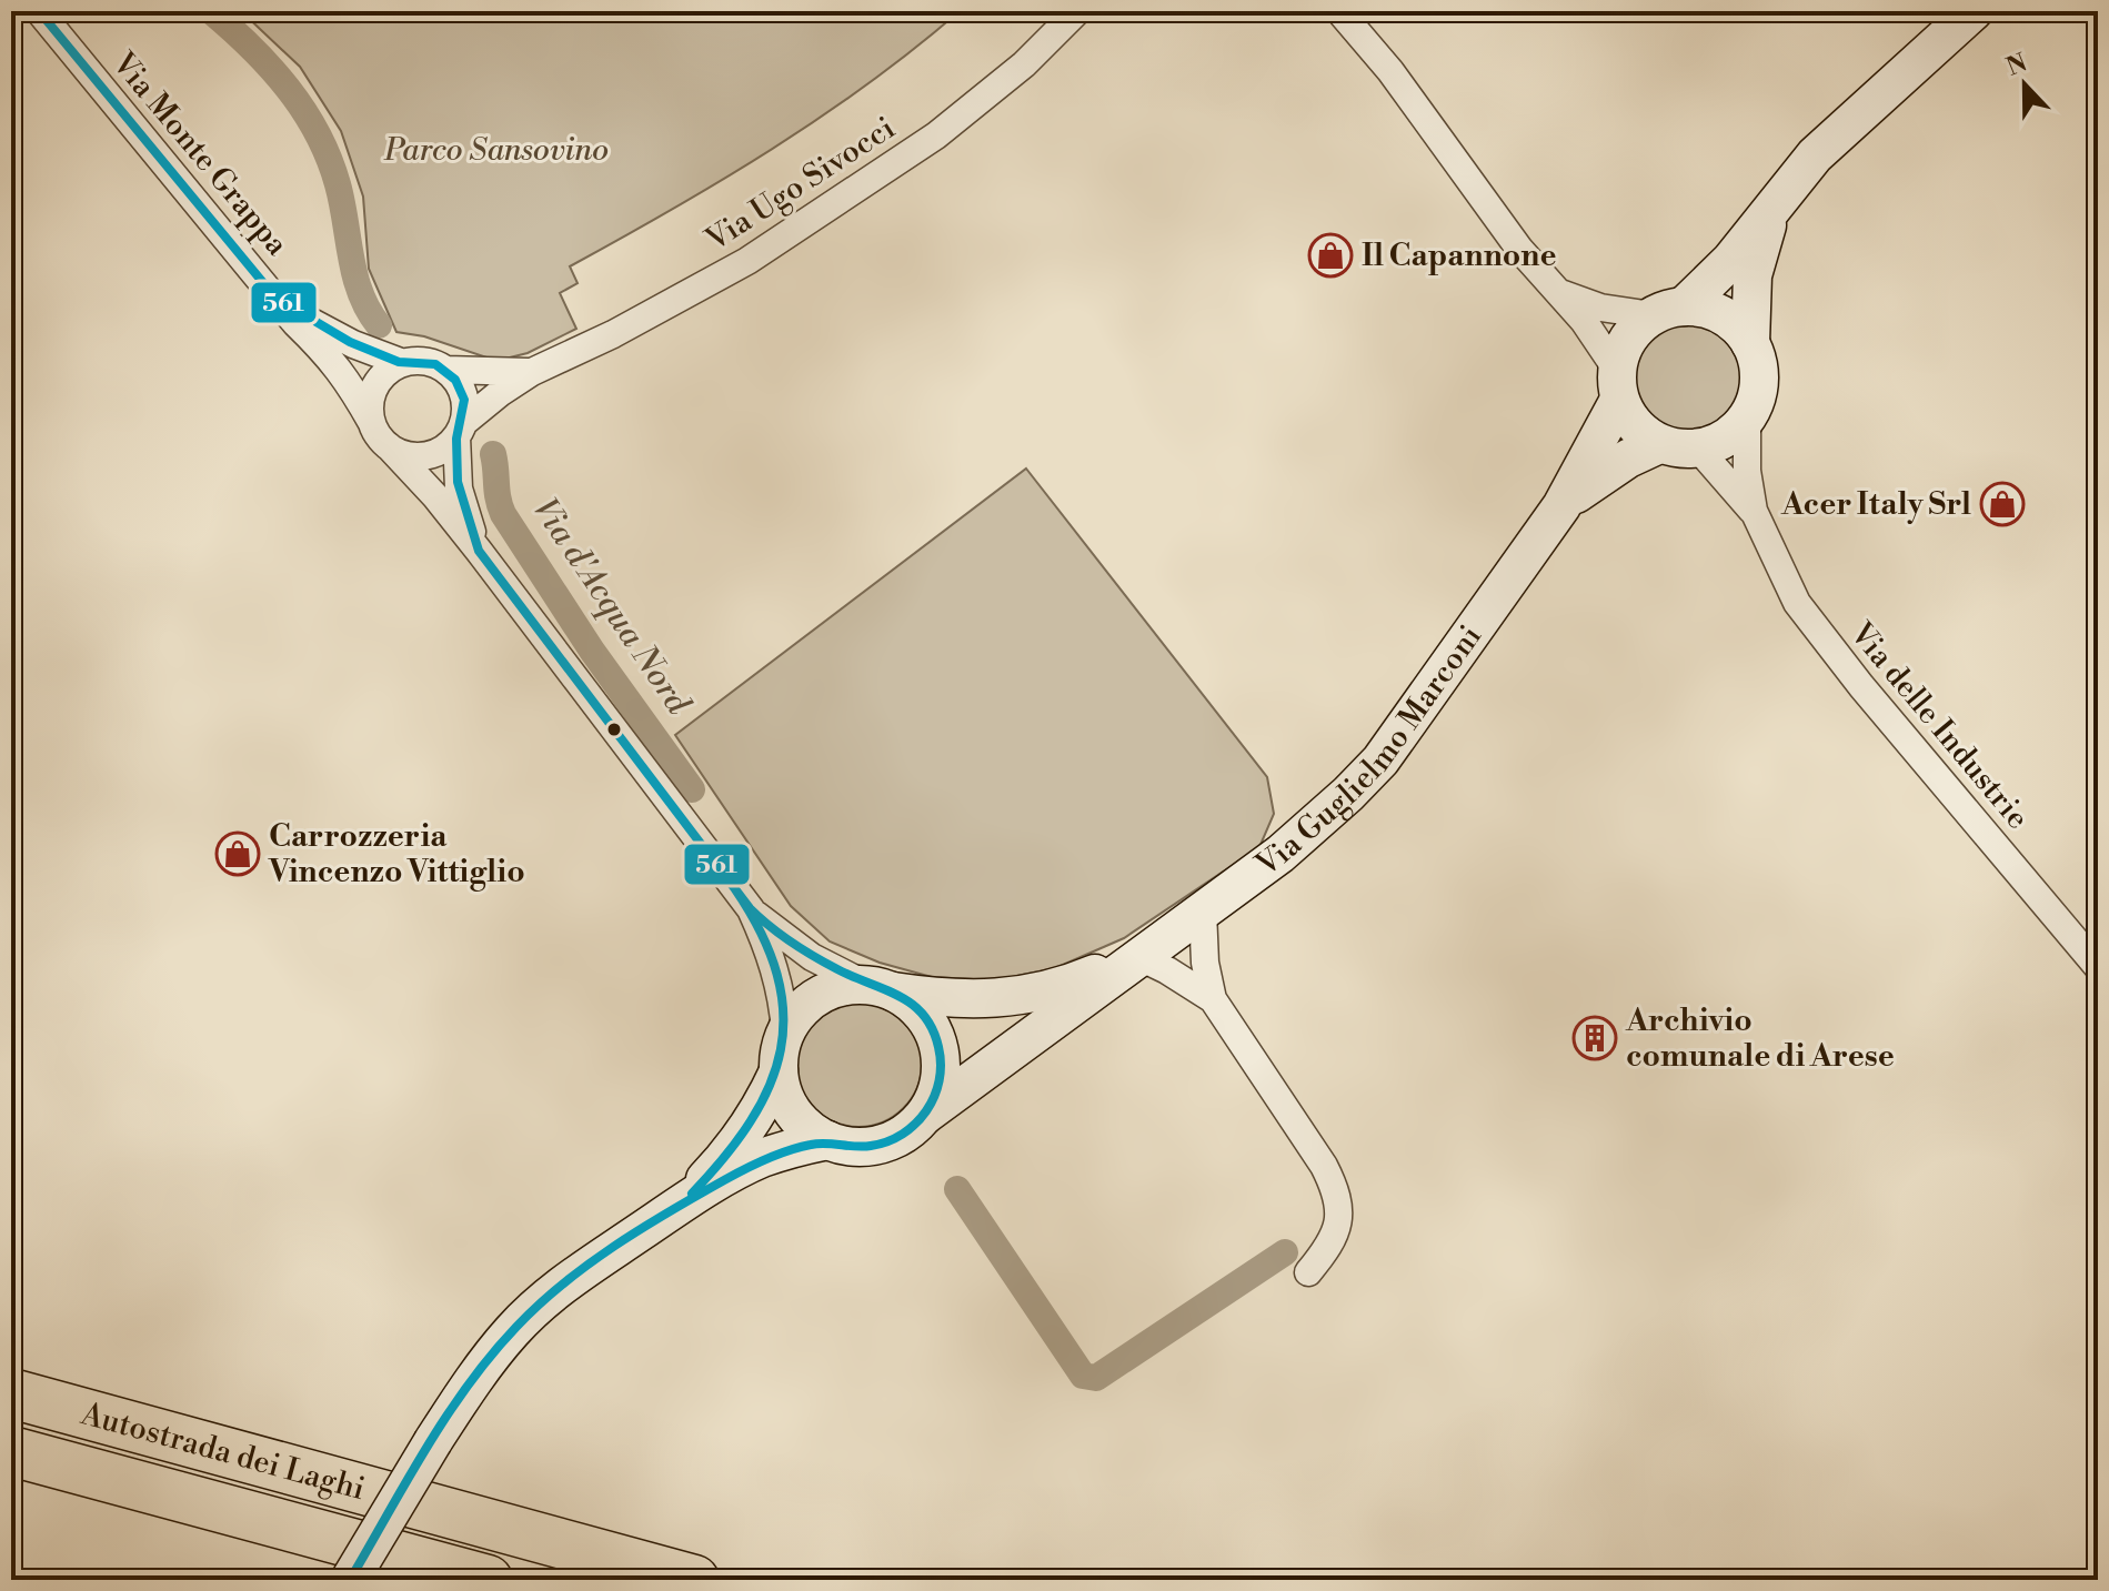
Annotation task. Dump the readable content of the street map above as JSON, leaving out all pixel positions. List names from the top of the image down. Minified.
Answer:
{"streets":{"highway":["Autostrada dei Laghi"],"street":["Via Monte Grappa","Via Ugo Sivocci","Via delle Industrie","Via Guglielmo Marconi"]},"crossings":[["Via Monte Grappa","Via Ugo Sivocci"],["Via delle Industrie","Via Guglielmo Marconi"]],"water":["Via d'Acqua Nord"],"parks":["Parco Sansovino"],"places":{"shop":["Il Capannone","Acer Italy Srl","Carrozzeria Vincenzo Vittiglio"],"building":["Archivio comunale di Arese"]},"lines":["transit line 561"],"north":"top"}
